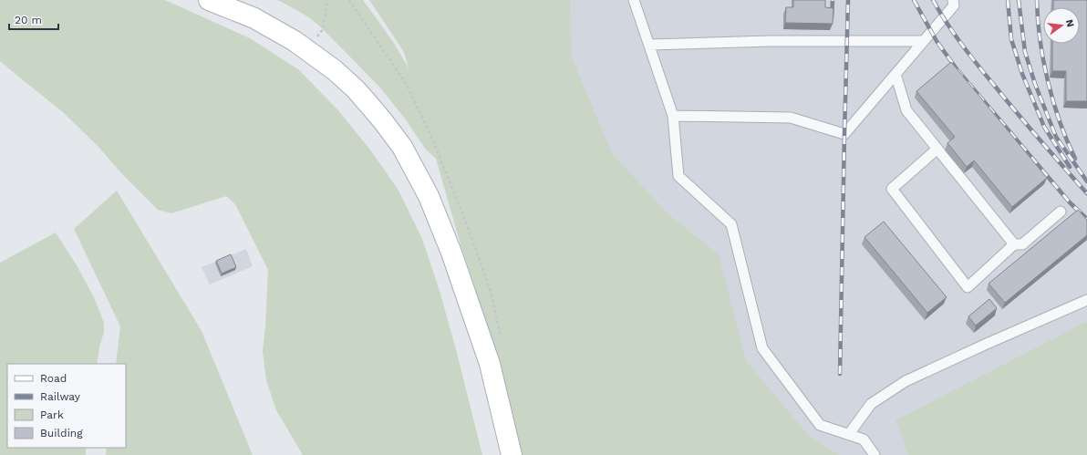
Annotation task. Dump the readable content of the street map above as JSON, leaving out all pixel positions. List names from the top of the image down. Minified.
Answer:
{"legend":["Road","Railway","Park","Building"],"scale_bar":"20 m","north":"right"}
